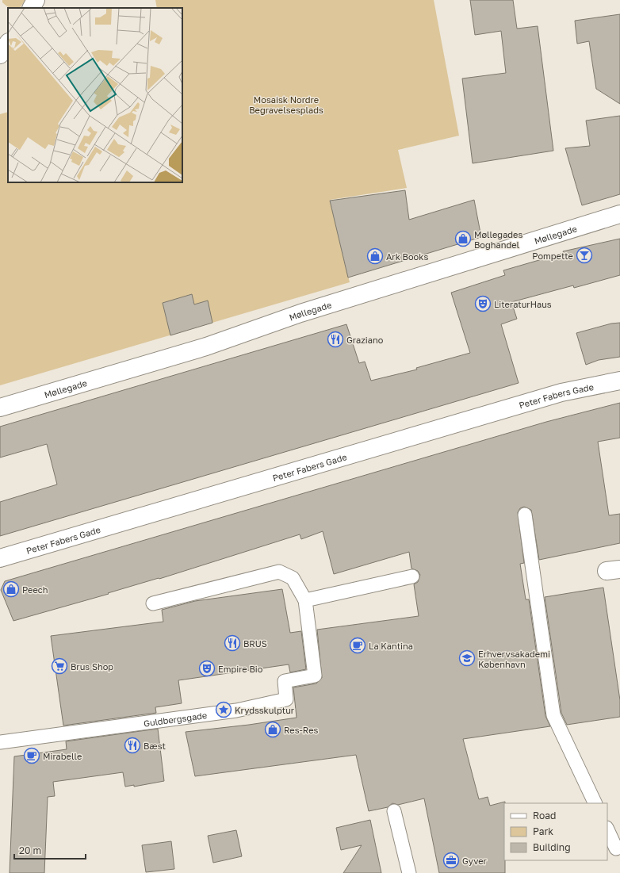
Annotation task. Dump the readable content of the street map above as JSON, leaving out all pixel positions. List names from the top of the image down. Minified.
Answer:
{"streets":{"street":["Møllegade","Peter Fabers Gade"],"lane":["Guldbergsgade"]},"parks":["Mosaisk Nordre Begravelsesplads"],"places":{"shop":["Møllegades Boghandel","Ark Books","Peech","Res-Res"],"bar":["Pompette"],"theatre":["LiteraturHaus","Empire Bio"],"restaurant":["Graziano","BRUS","Bæst"],"cafe":["La Kantina","Mirabelle"],"school or university":["Erhvervsakademi København"],"supermarket":["Brus Shop"],"place":["Krydsskulptur"],"office":["Gyver"]},"legend":["Road","Park","Building"],"scale_bar":"20 m"}
